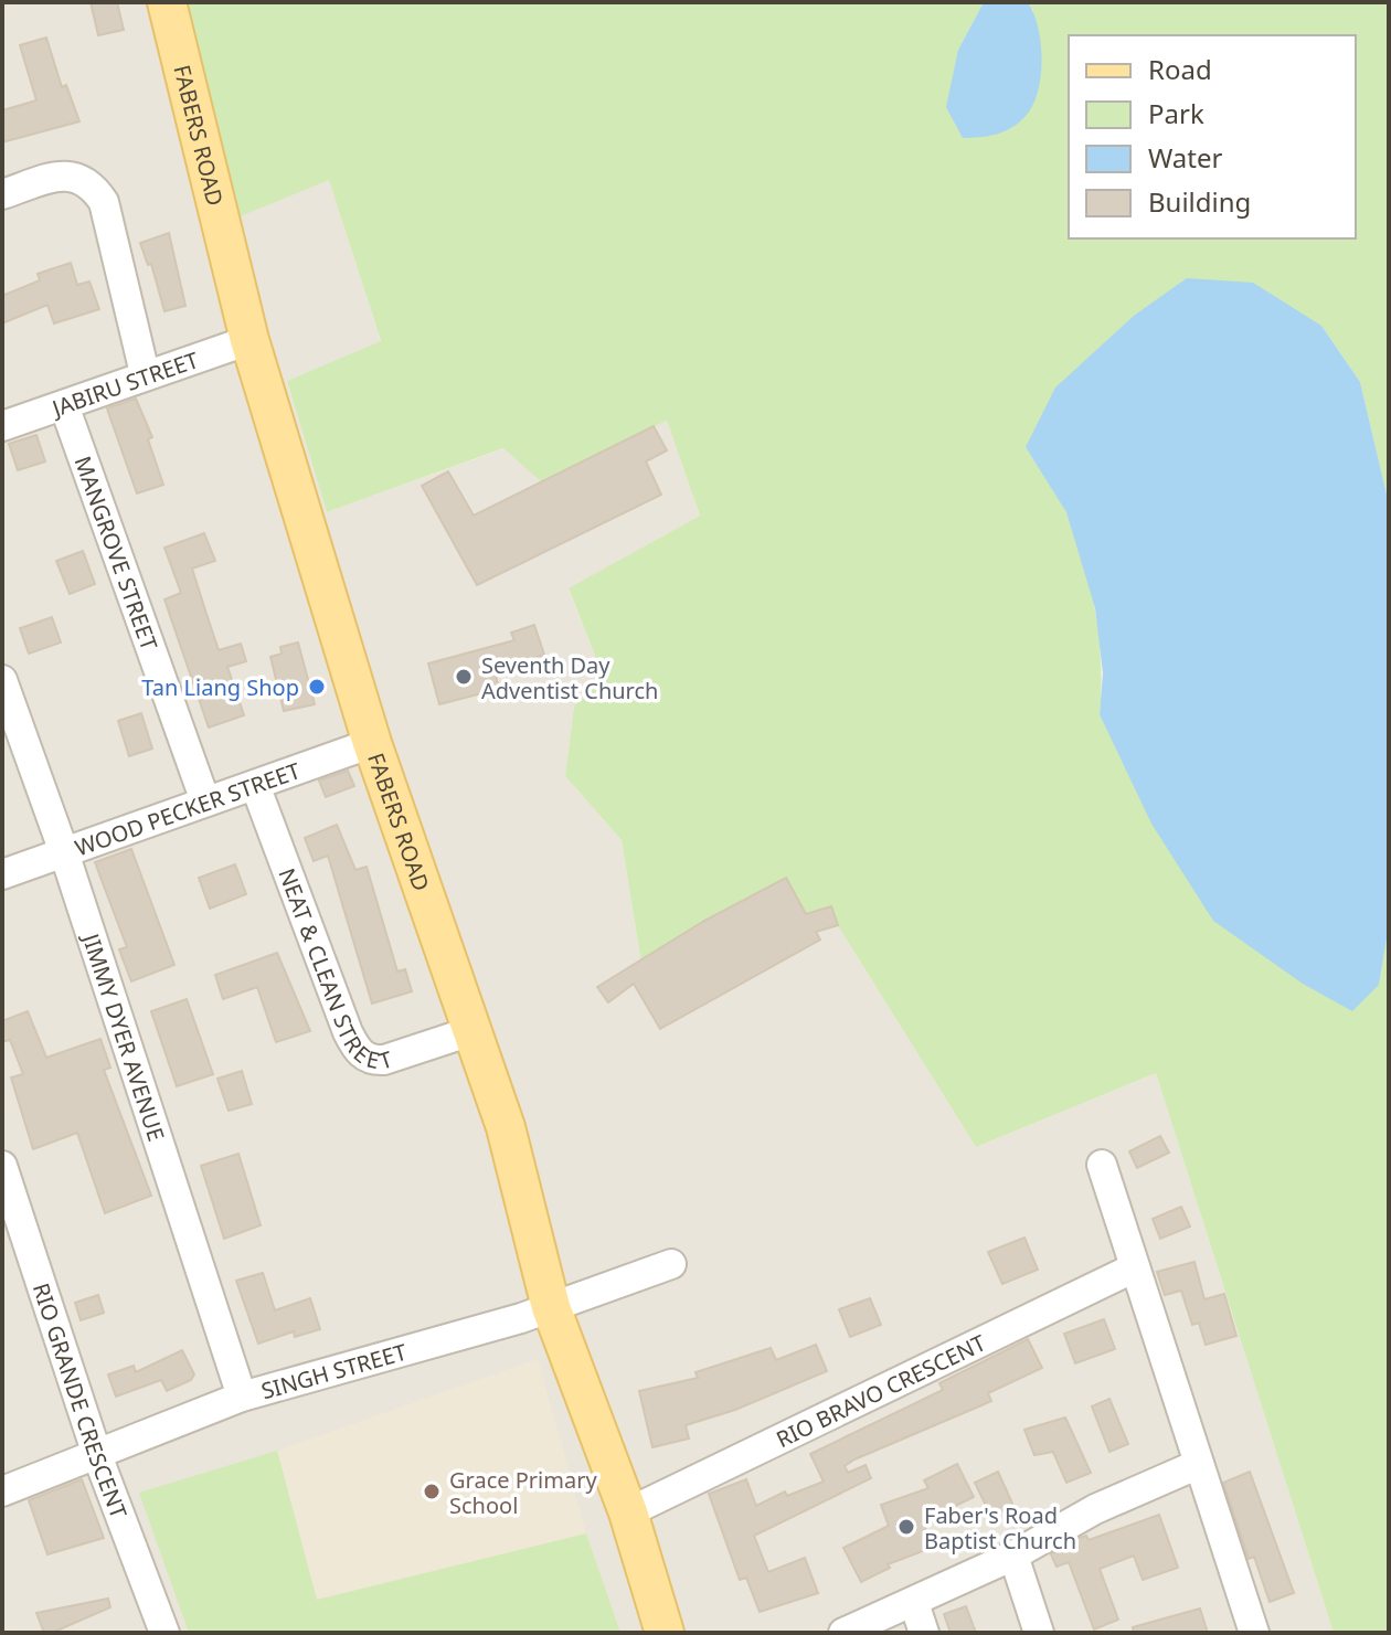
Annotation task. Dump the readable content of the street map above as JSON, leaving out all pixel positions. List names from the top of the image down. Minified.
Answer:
{"streets":{"main road":["FABERS ROAD"],"street":["JABIRU STREET","MANGROVE STREET","WOOD PECKER STREET","NEAT & CLEAN STREET","JIMMY DYER AVENUE","SINGH STREET","RIO BRAVO CRESCENT","RIO GRANDE CRESCENT"]},"crossings":[["FABERS ROAD","JABIRU STREET"],["FABERS ROAD","WOOD PECKER STREET"],["FABERS ROAD","NEAT & CLEAN STREET"],["FABERS ROAD","SINGH STREET"],["FABERS ROAD","RIO BRAVO CRESCENT"],["JABIRU STREET","MANGROVE STREET"],["MANGROVE STREET","WOOD PECKER STREET"],["WOOD PECKER STREET","NEAT & CLEAN STREET"],["WOOD PECKER STREET","JIMMY DYER AVENUE"],["JIMMY DYER AVENUE","SINGH STREET"],["SINGH STREET","RIO GRANDE CRESCENT"]],"places":["Seventh Day Adventist Church","Tan Liang Shop","Grace Primary School","Faber's Road Baptist Church"],"legend":["Road","Park","Water","Building"]}
